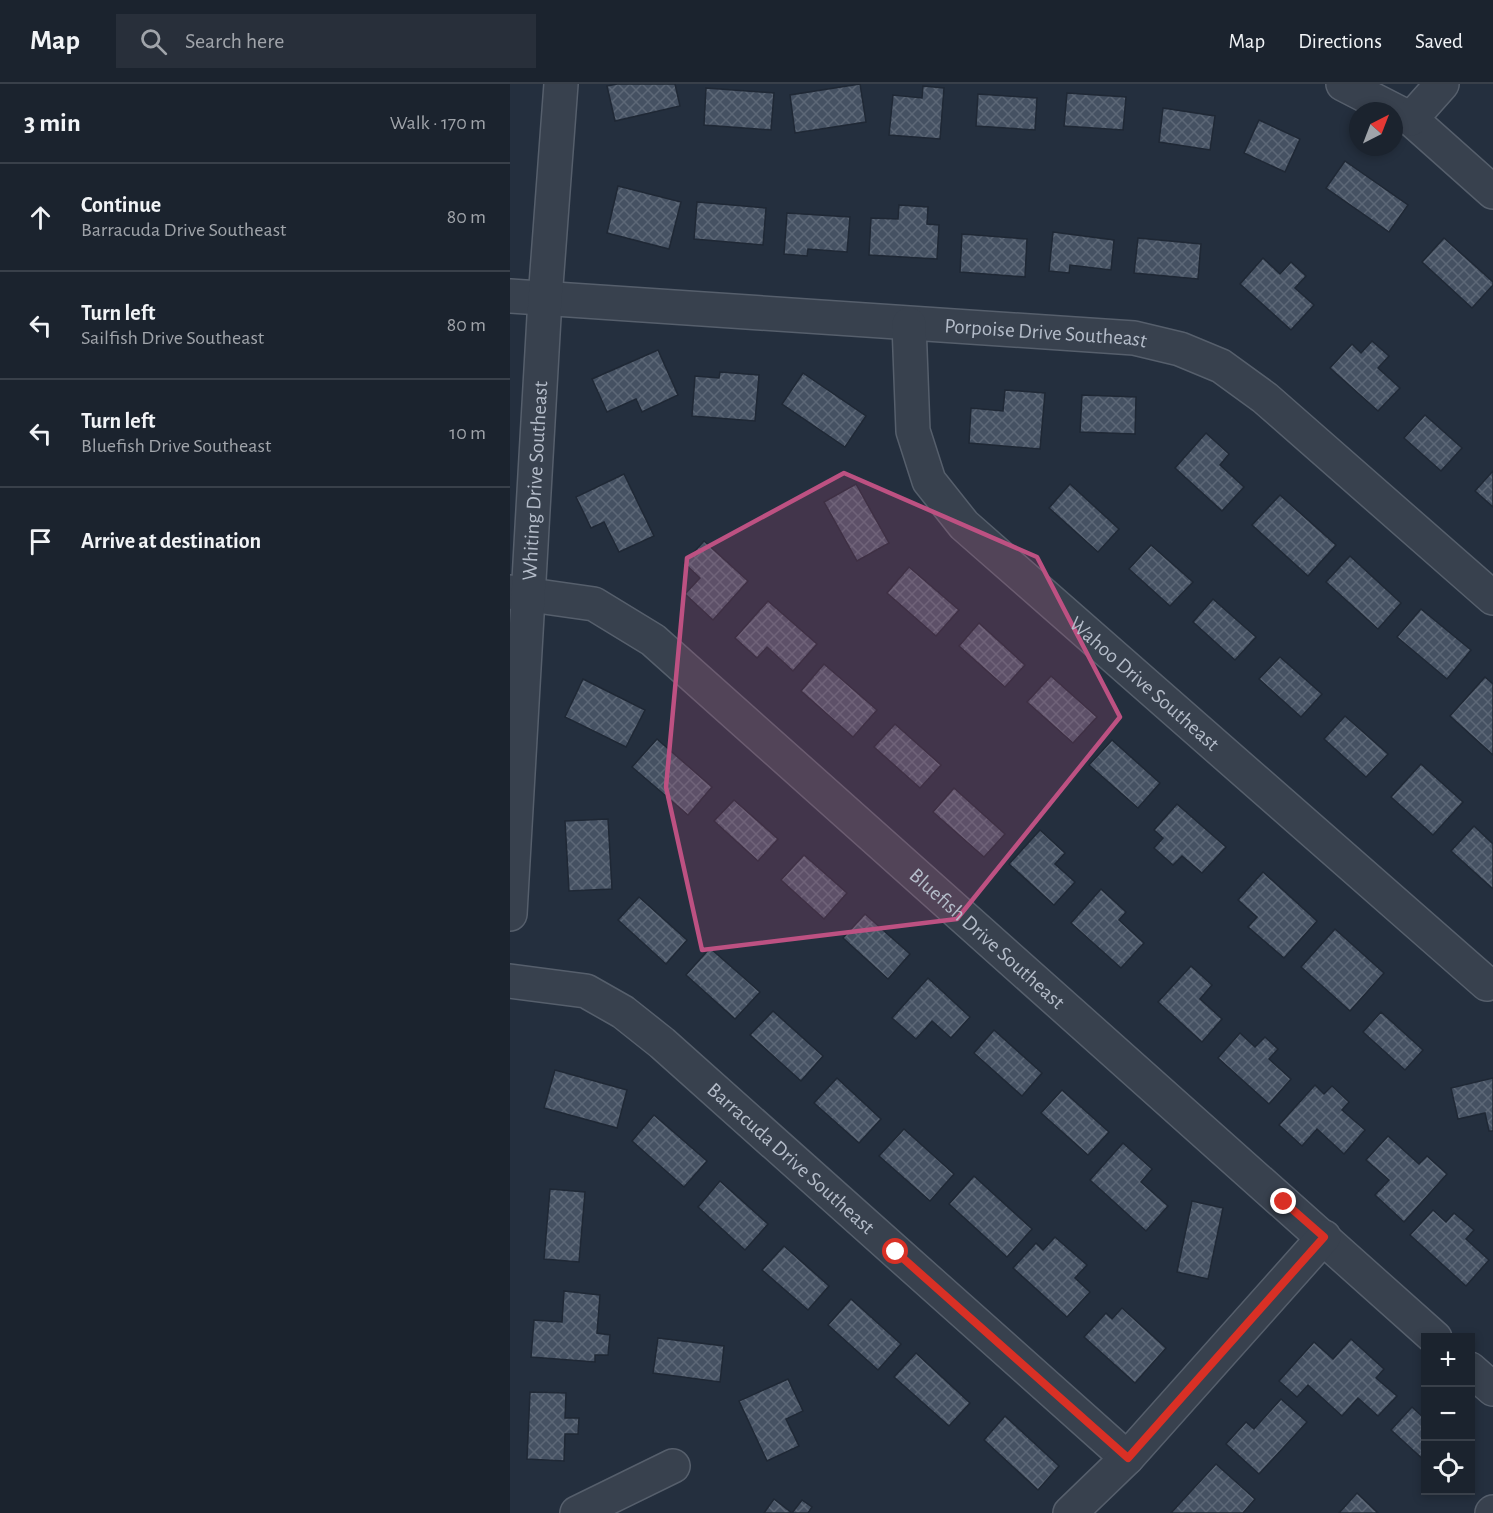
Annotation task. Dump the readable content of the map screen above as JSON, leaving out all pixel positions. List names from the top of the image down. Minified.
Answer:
{"streets":{"street":["Porpoise Drive Southeast","Whiting Drive Southeast","Wahoo Drive Southeast","Bluefish Drive Southeast","Barracuda Drive Southeast"]},"crossings":[["Porpoise Drive Southeast","Whiting Drive Southeast"],["Porpoise Drive Southeast","Wahoo Drive Southeast"],["Whiting Drive Southeast","Bluefish Drive Southeast"]],"north":"top right","page":{"header":"Map","search":"Search here","nav":["Map","Directions","Saved"],"heading":["3 min","Walk · 170 m"],"list":[["Continue","Barracuda Drive Southeast","80 m"],["Turn left","Sailfish Drive Southeast","80 m"],["Turn left","Bluefish Drive Southeast","10 m"],"Arrive at destination"],"map_buttons":["+","−"]}}
